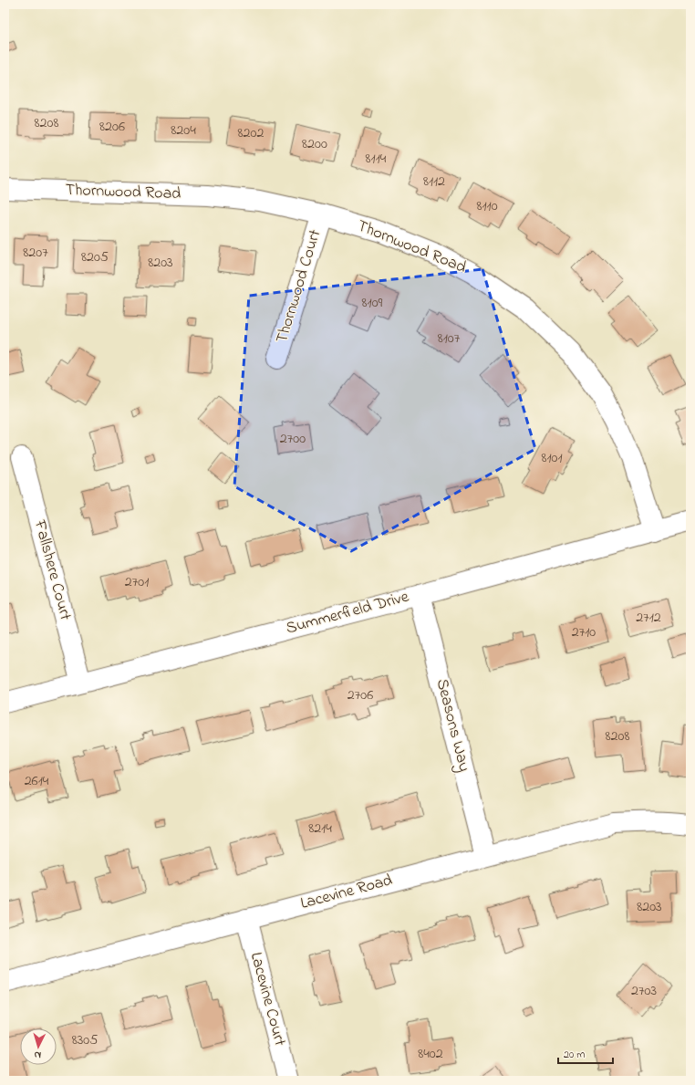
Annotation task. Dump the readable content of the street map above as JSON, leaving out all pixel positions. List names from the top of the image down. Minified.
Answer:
{"streets":{"street":["Thornwood Road","Thornwood Court","Fallshere Court","Summerfield Drive","Seasons Way","Lacevine Road","Lacevine Court"]},"crossings":[["Thornwood Road","Thornwood Court"],["Thornwood Road","Summerfield Drive"],["Fallshere Court","Summerfield Drive"],["Summerfield Drive","Seasons Way"],["Seasons Way","Lacevine Road"],["Lacevine Road","Lacevine Court"]],"house_numbers":["8208","8206","8204","8202","8200","8114","8112","8110","8207","8205","8203","8109","8107","2700","8101","2701","2712","2710","2706","8208","2614","8214","8203","2703","8305","8402"],"scale_bar":"20 m","north":"bottom"}
